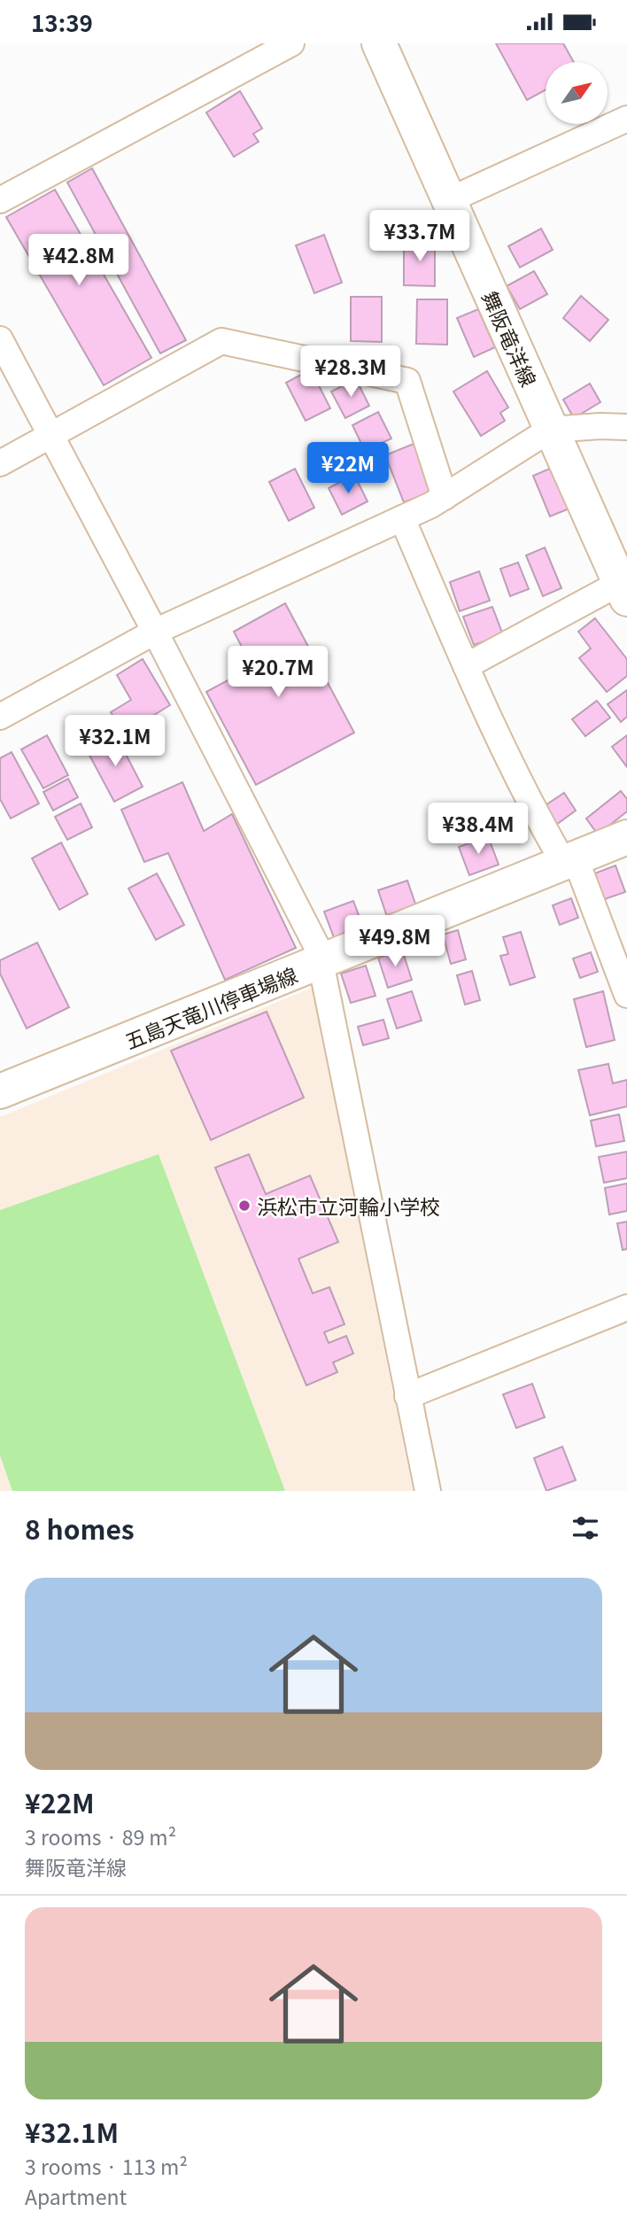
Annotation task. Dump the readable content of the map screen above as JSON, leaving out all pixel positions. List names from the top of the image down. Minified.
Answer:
{"streets":{"main road":["舞阪竜洋線","五島天竜川停車場線"]},"places":["浜松市立河輪小学校"],"north":"top right","page":{"status":"13:39","price":["¥33.7M","¥42.8M","¥28.3M","¥22M","¥20.7M","¥32.1M","¥38.4M","¥49.8M"],"heading":"8 homes","list":[{"name":"¥22M","note":"3 rooms · 89 m² · 舞阪竜洋線"},{"name":"¥32.1M","note":"3 rooms · 113 m² · Apartment"}]}}
